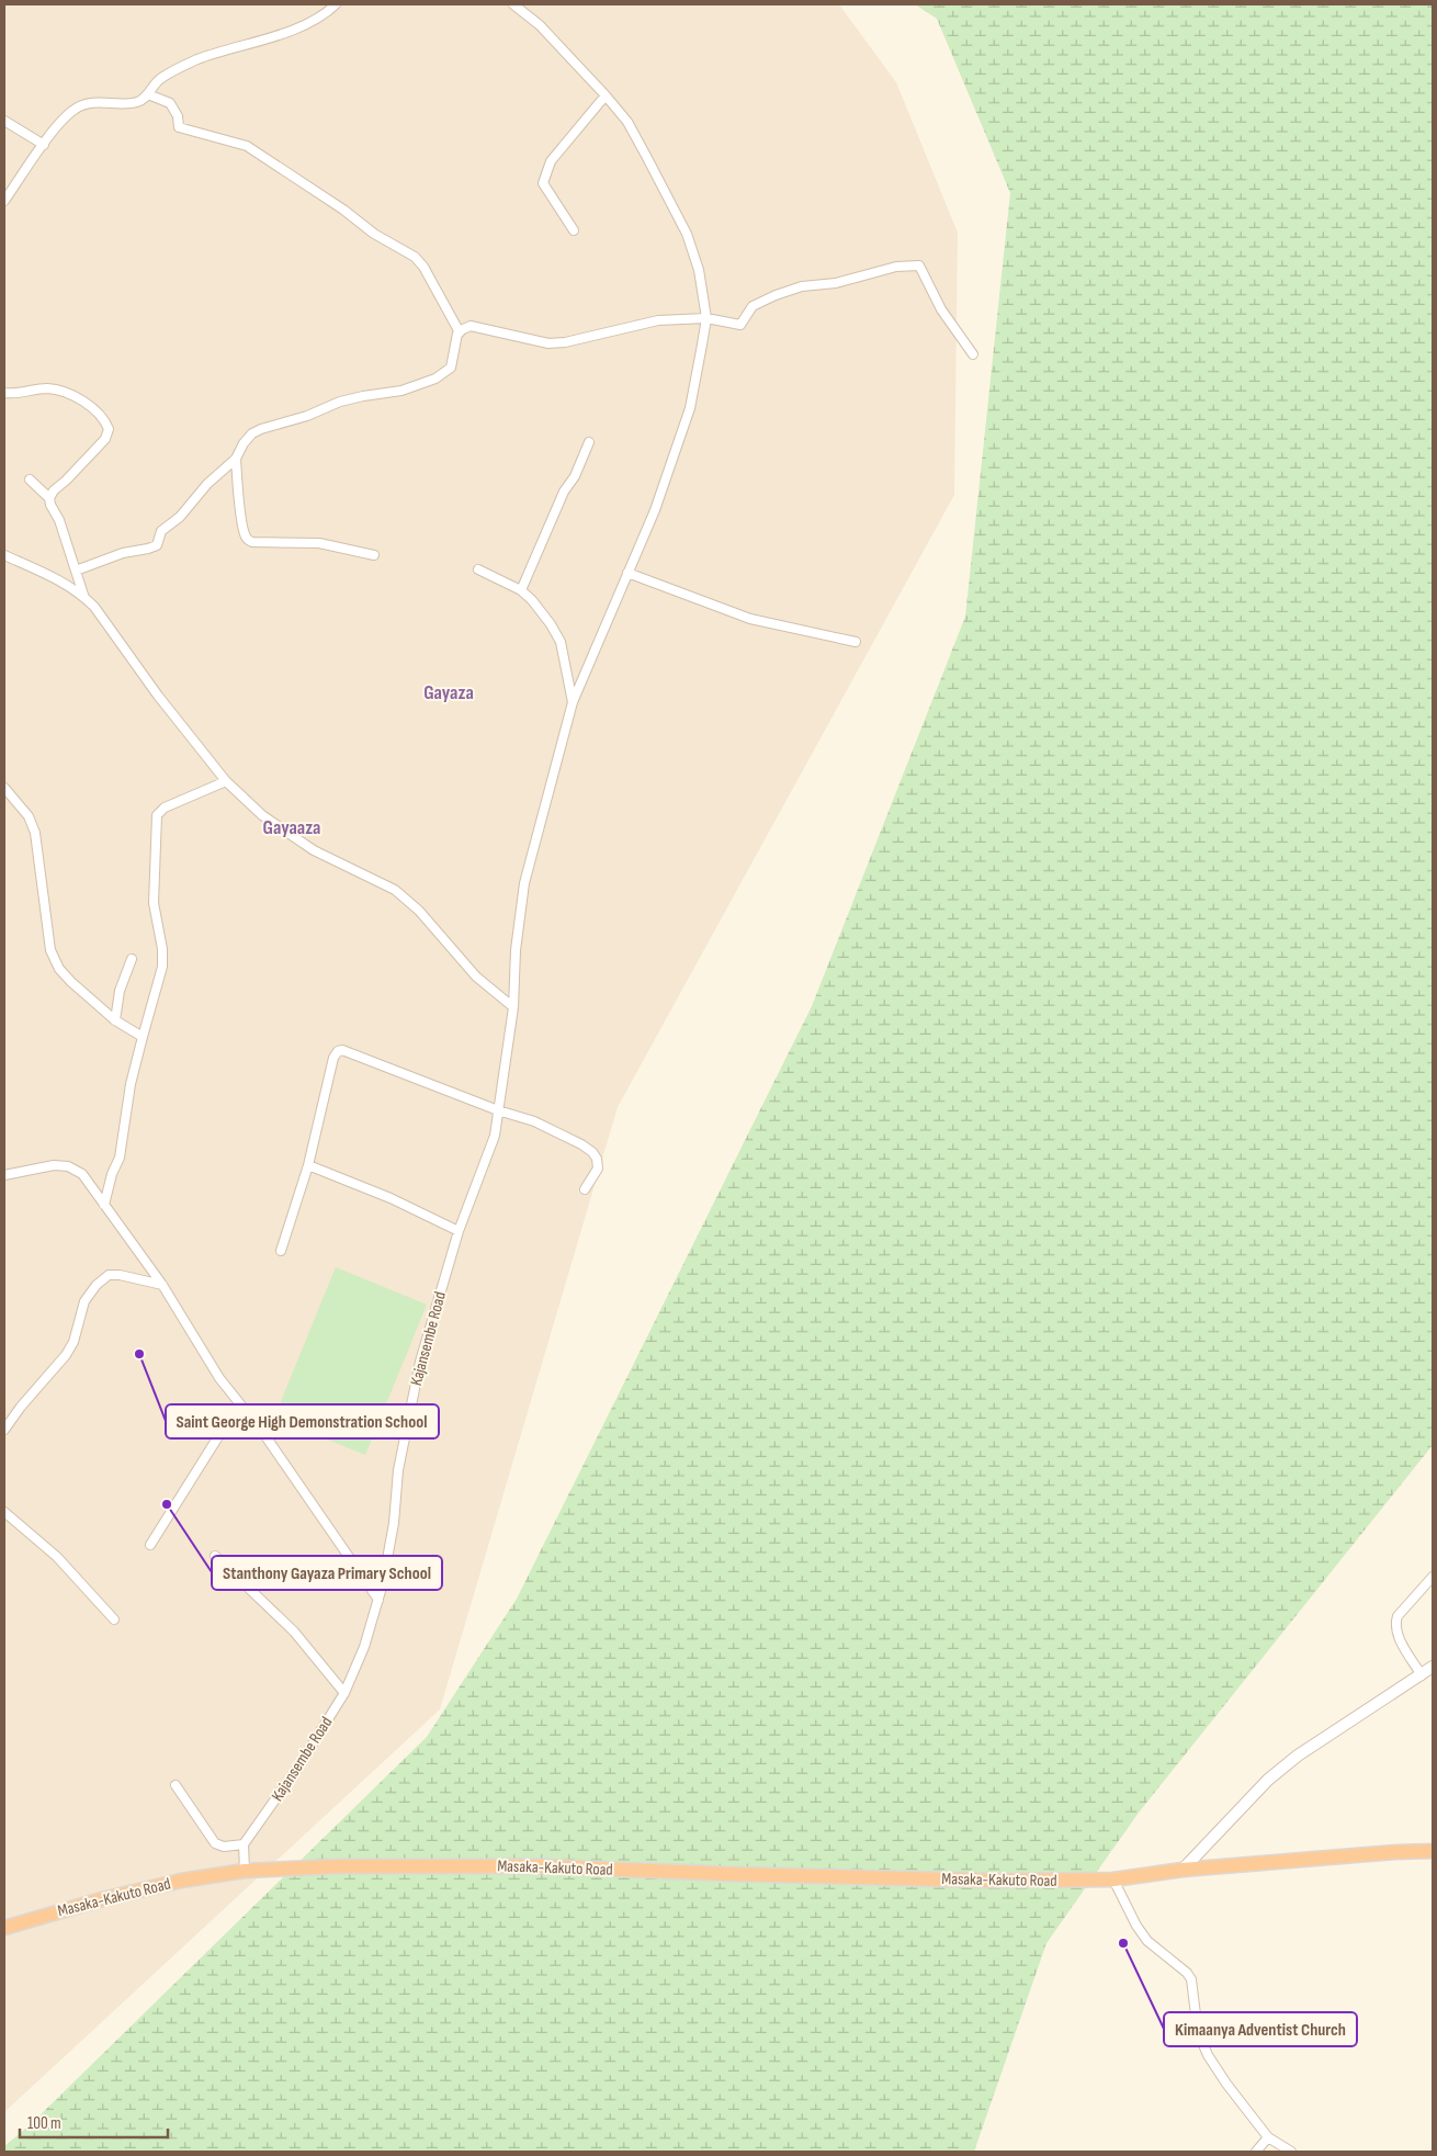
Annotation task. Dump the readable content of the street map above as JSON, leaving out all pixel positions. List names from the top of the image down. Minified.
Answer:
{"streets":{"highway":["Masaka-Kakuto Road"],"street":["Kajansembe Road"]},"districts":["Gayaza","Gayaaza"],"places":["Saint George High Demonstration School","Stanthony Gayaza Primary School","Kimaanya Adventist Church"],"scale_bar":"100 m"}
